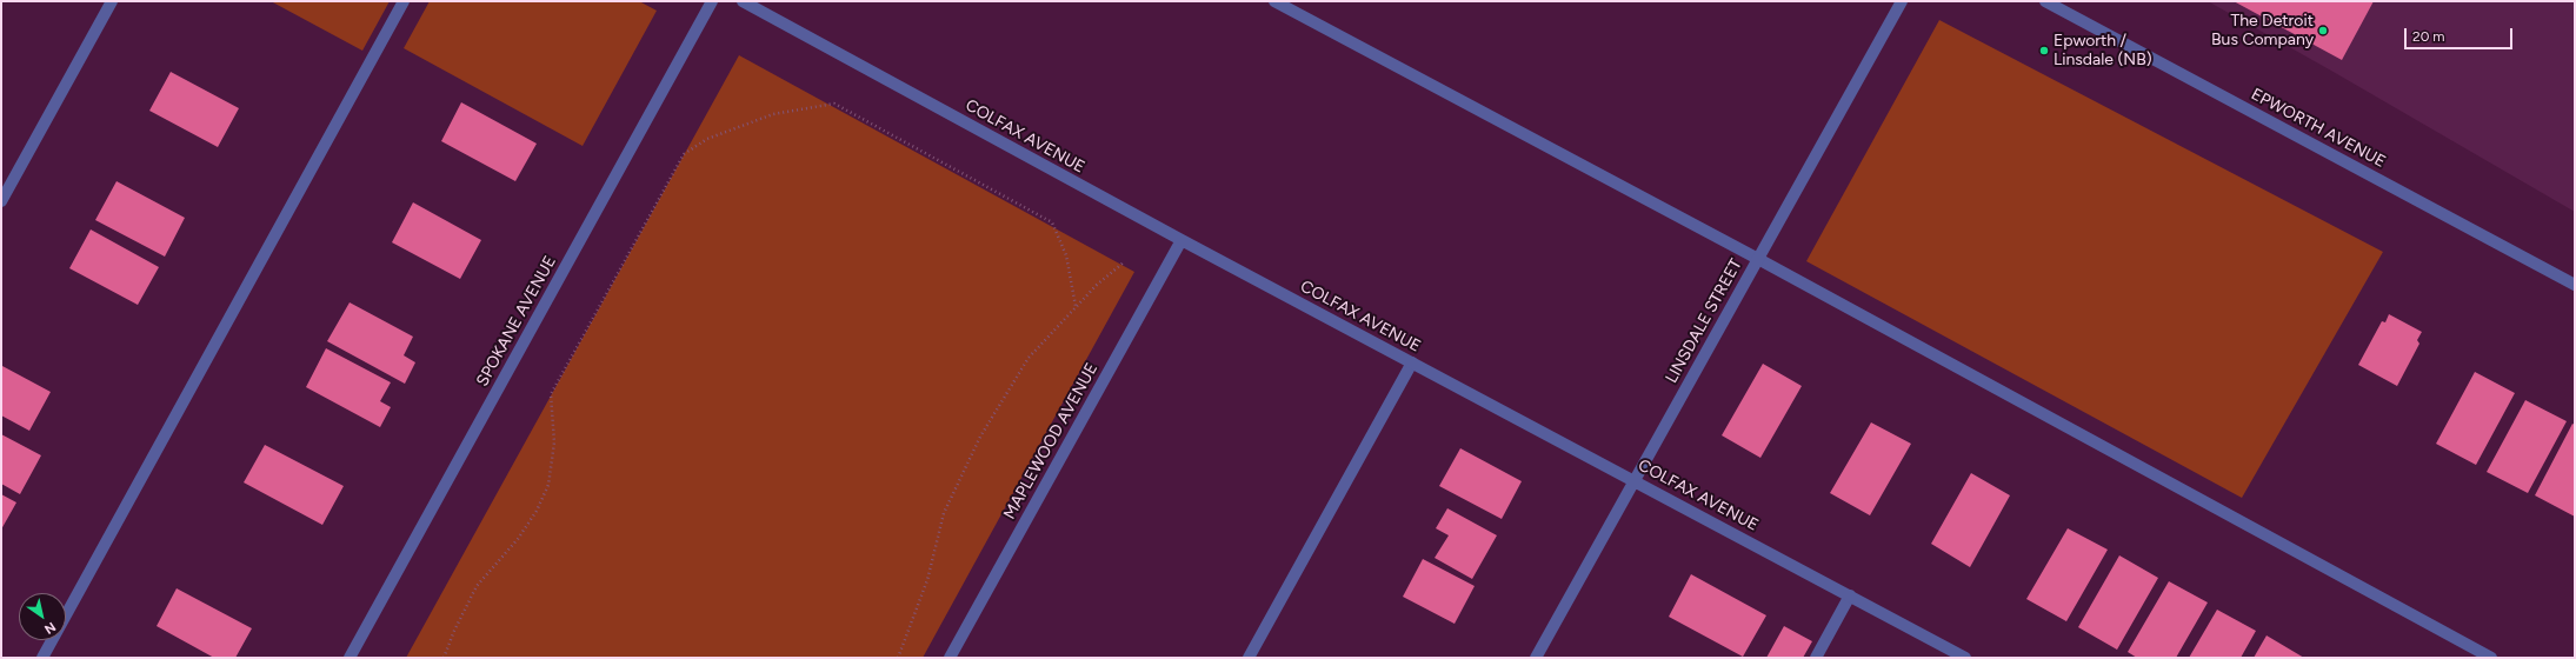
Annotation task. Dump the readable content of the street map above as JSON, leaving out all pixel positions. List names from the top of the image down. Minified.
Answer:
{"streets":{"street":["EPWORTH AVENUE","COLFAX AVENUE","SPOKANE AVENUE","LINSDALE STREET","MAPLEWOOD AVENUE"]},"crossings":[["COLFAX AVENUE","LINSDALE STREET"],["COLFAX AVENUE","MAPLEWOOD AVENUE"]],"places":["The Detroit Bus Company","Epworth / Linsdale (NB)"],"scale_bar":"20 m","north":"bottom right"}
